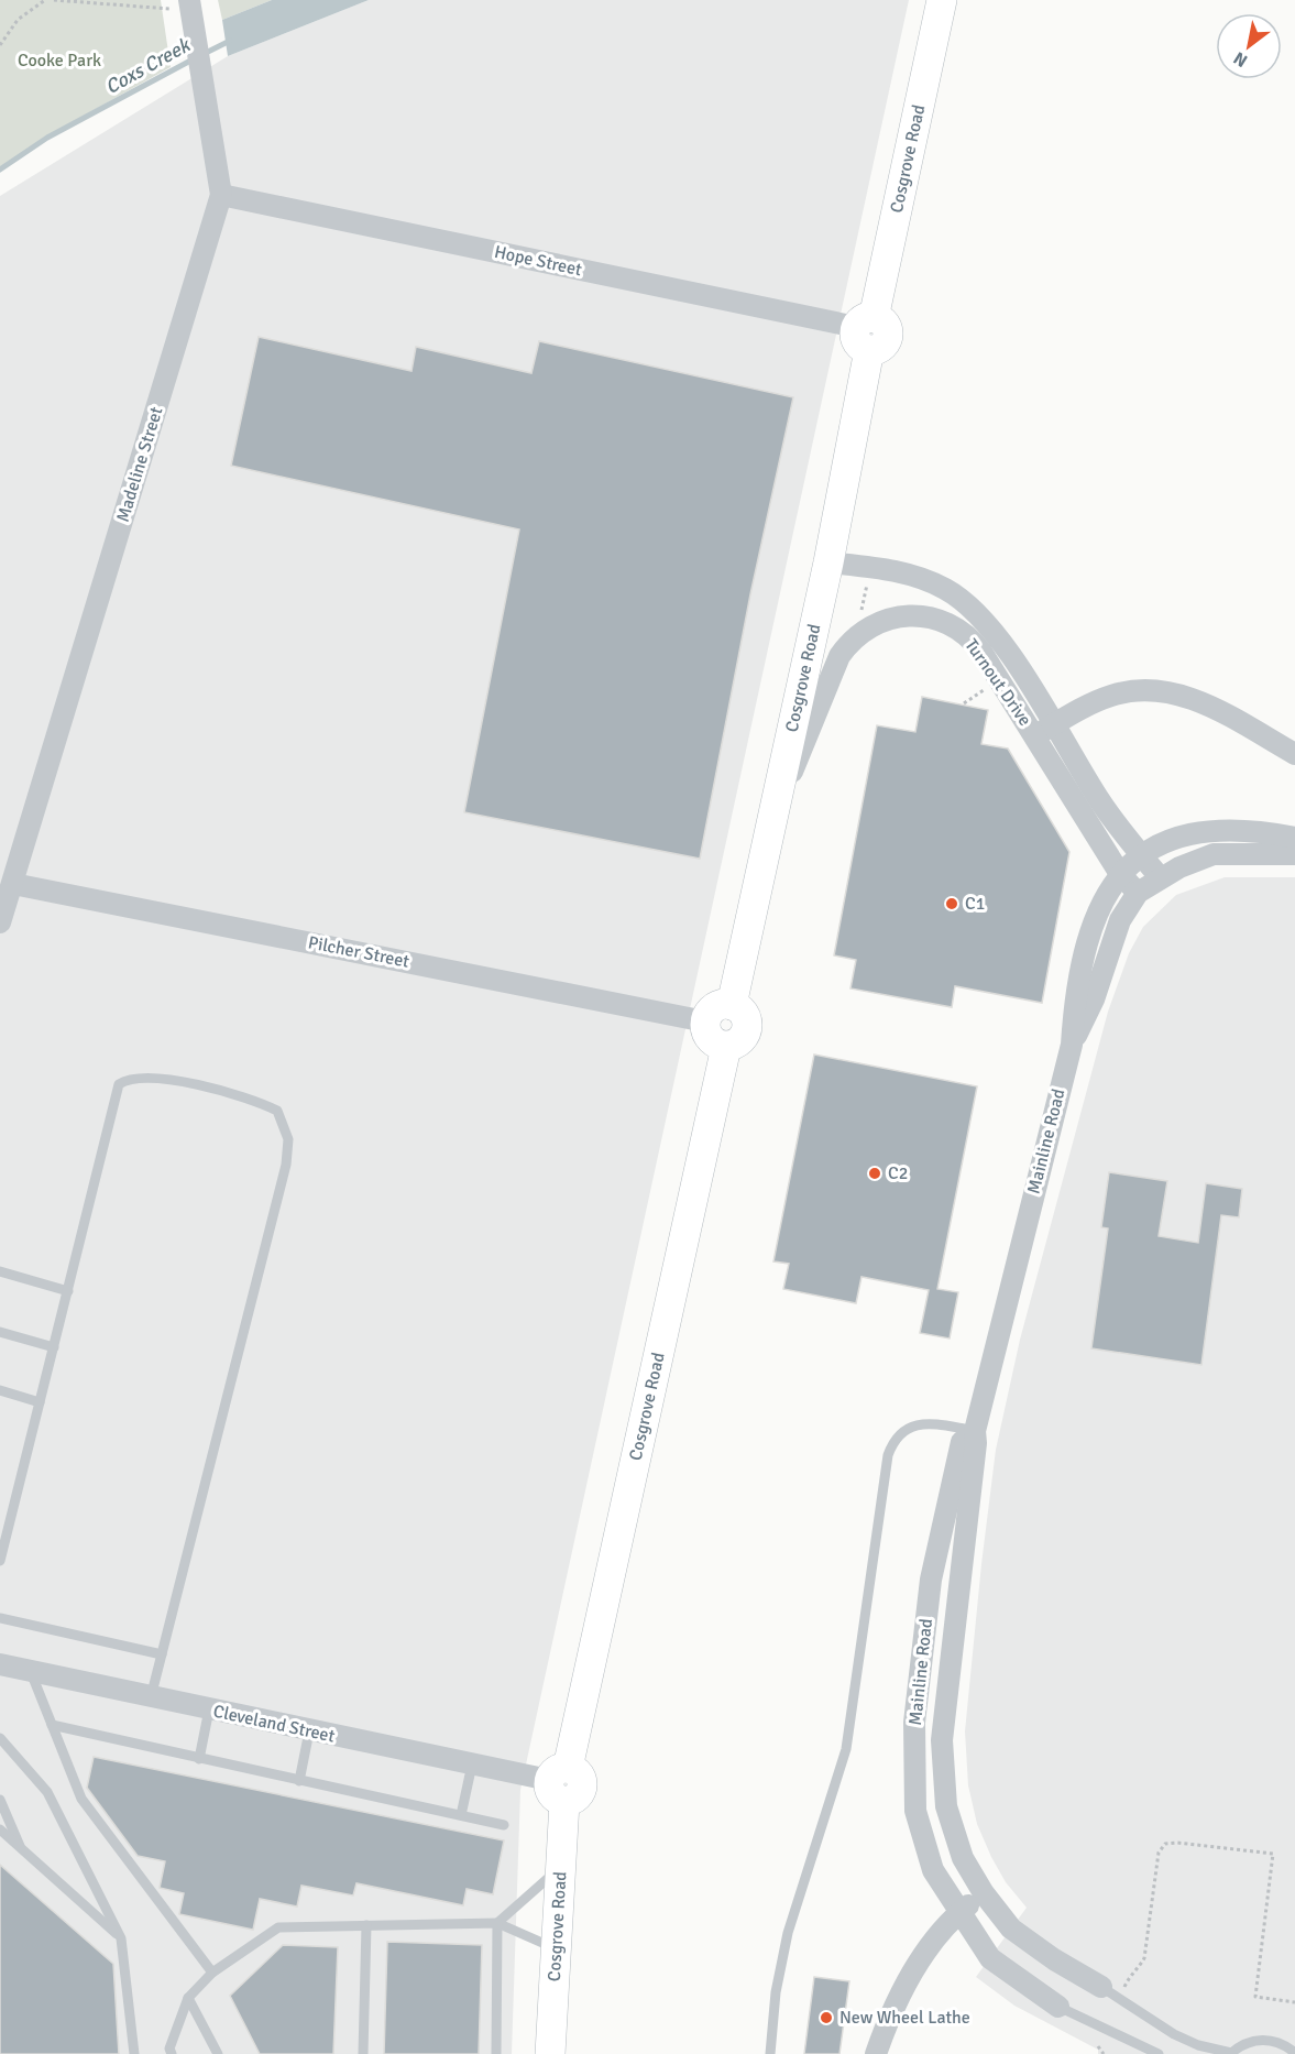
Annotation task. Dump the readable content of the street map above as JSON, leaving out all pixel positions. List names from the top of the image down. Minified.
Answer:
{"streets":{"main road":["Cosgrove Road"],"street":["Hope Street","Madeline Street","Turnout Drive","Pilcher Street","Mainline Road","Cleveland Street"]},"crossings":[["Cosgrove Road","Hope Street"],["Cosgrove Road","Turnout Drive"],["Cosgrove Road","Pilcher Street"],["Cosgrove Road","Cleveland Street"],["Hope Street","Madeline Street"],["Madeline Street","Pilcher Street"],["Turnout Drive","Mainline Road"]],"water":["Coxs Creek"],"parks":["Cooke Park"],"places":["C1","C2","New Wheel Lathe"],"north":"bottom left"}
